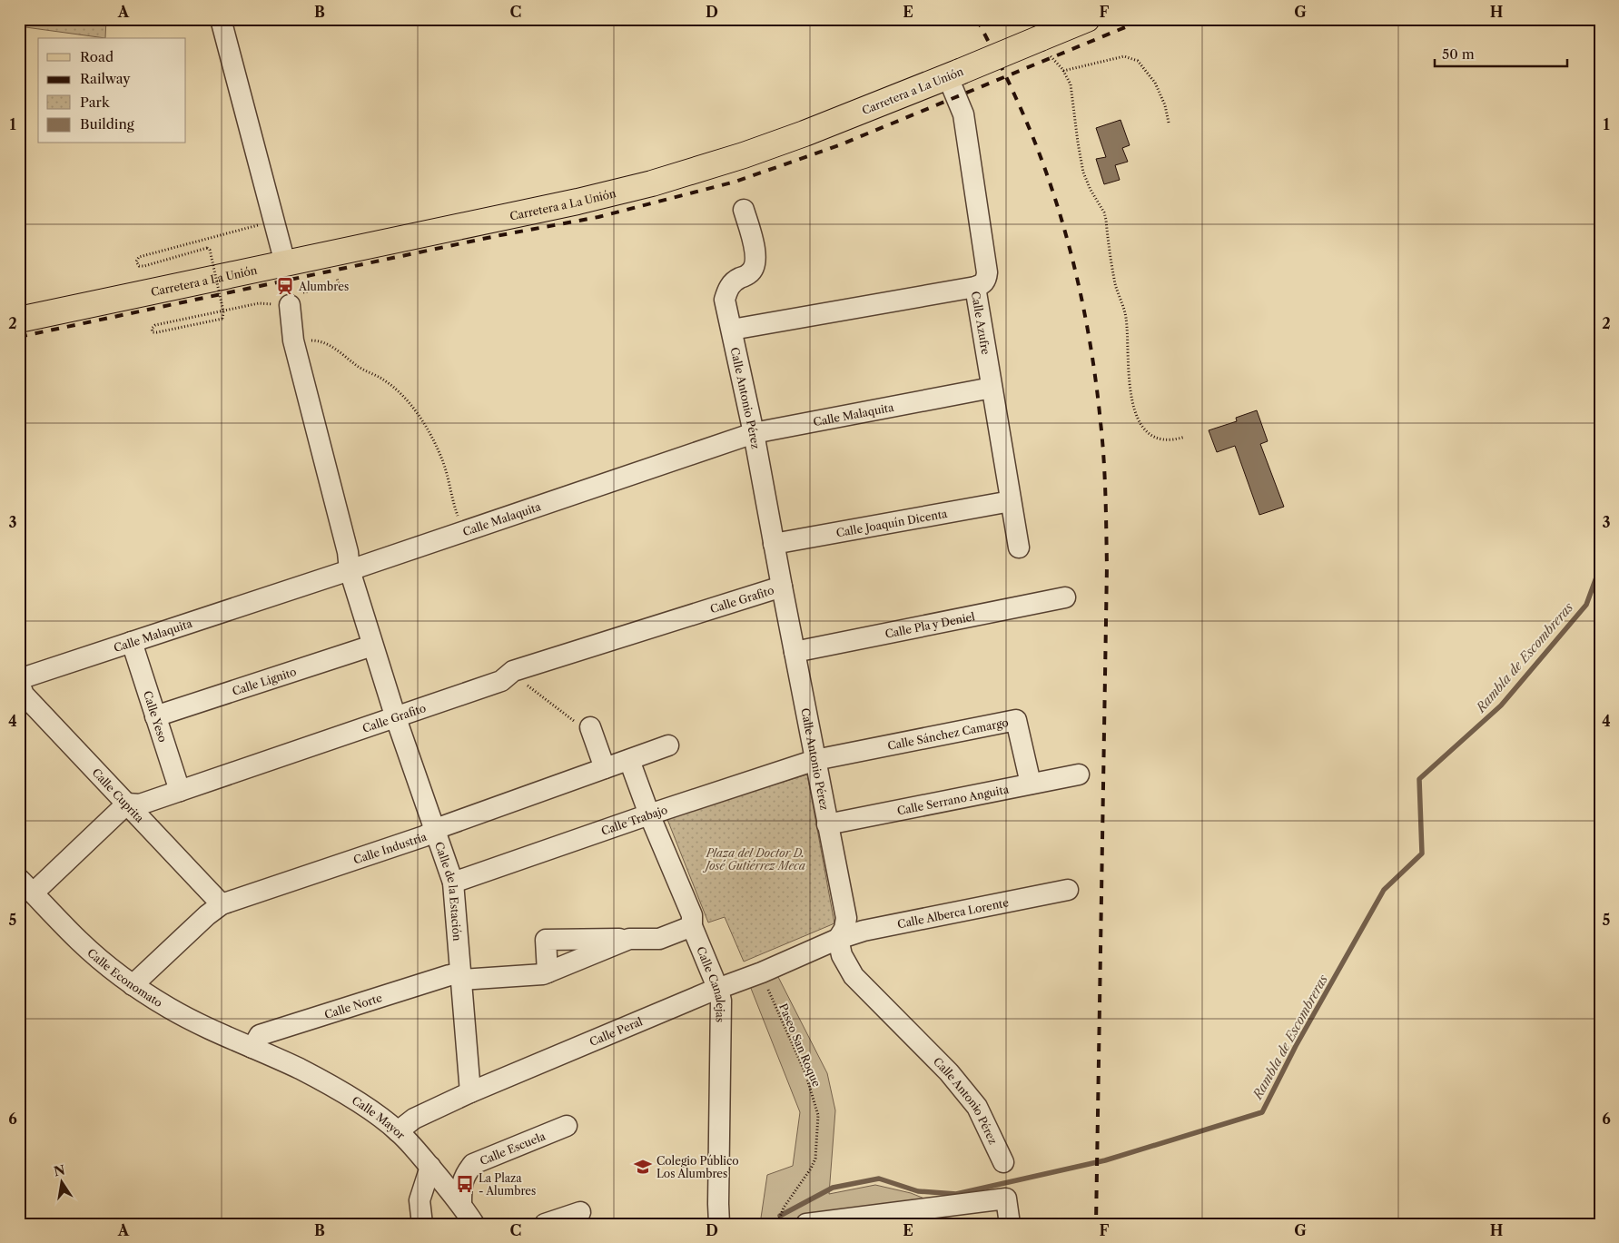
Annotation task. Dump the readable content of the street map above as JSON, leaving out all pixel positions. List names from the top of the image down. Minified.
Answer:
{"streets":{"main road":["Carretera a La Unión"],"street":["Calle Azufre","Calle Antonio Pérez","Calle Malaquita","Calle Joaquín Dicenta","Calle Grafito","Calle Pla y Deniel","Calle Lignito","Calle Yeso","Calle Sánchez Camargo","Calle Cuprita","Calle Serrano Anguita","Calle Trabajo","Calle Industria","Calle de la Estación","Calle Alberca Lorente","Calle Economato","Calle Canalejas","Calle Norte","Calle Peral","Calle Mayor","Calle Escuela"],"path":["Paseo San Roque"]},"crossings":[["Calle Azufre","Calle Antonio Pérez"],["Calle Azufre","Calle Malaquita"],["Calle Azufre","Calle Joaquín Dicenta"],["Calle Antonio Pérez","Calle Malaquita"],["Calle Antonio Pérez","Calle Joaquín Dicenta"],["Calle Antonio Pérez","Calle Grafito"],["Calle Antonio Pérez","Calle Pla y Deniel"],["Calle Antonio Pérez","Calle Sánchez Camargo"],["Calle Antonio Pérez","Calle Serrano Anguita"],["Calle Antonio Pérez","Calle Trabajo"],["Calle Antonio Pérez","Calle Alberca Lorente"],["Calle Antonio Pérez","Calle Peral"],["Calle Malaquita","Calle Yeso"],["Calle Malaquita","Calle de la Estación"],["Calle Grafito","Calle Yeso"],["Calle Grafito","Calle Cuprita"],["Calle Grafito","Calle de la Estación"],["Calle Lignito","Calle Yeso"],["Calle Lignito","Calle de la Estación"],["Calle Sánchez Camargo","Calle Serrano Anguita"],["Calle Sánchez Camargo","Calle Trabajo"],["Calle Cuprita","Calle Industria"],["Calle Trabajo","Calle de la Estación"],["Calle Trabajo","Calle Canalejas"],["Calle Industria","Calle de la Estación"],["Calle Industria","Calle Economato"],["Calle Industria","Calle Canalejas"],["Calle de la Estación","Calle Norte"],["Calle de la Estación","Calle Peral"],["Calle Alberca Lorente","Calle Peral"],["Calle Economato","Calle Norte"],["Calle Economato","Calle Mayor"],["Calle Canalejas","Calle Peral"],["Calle Norte","Calle Mayor"],["Calle Peral","Paseo San Roque"],["Calle Peral","Calle Mayor"],["Calle Mayor","Calle Escuela"]],"water":["Rambla de Escombreras"],"parks":["Plaza del Doctor D. José Gutiérrez Meca"],"places":{"station":["Alumbres"],"school or university":["Colegio Público Los Alumbres"],"bus stop":["La Plaza - Alumbres"]},"legend":["Road","Railway","Park","Building"],"scale_bar":"50 m","north":"top","grid":{"columns":["A","B","C","D","E","F","G","H"],"rows":["1","2","3","4","5","6"]}}
